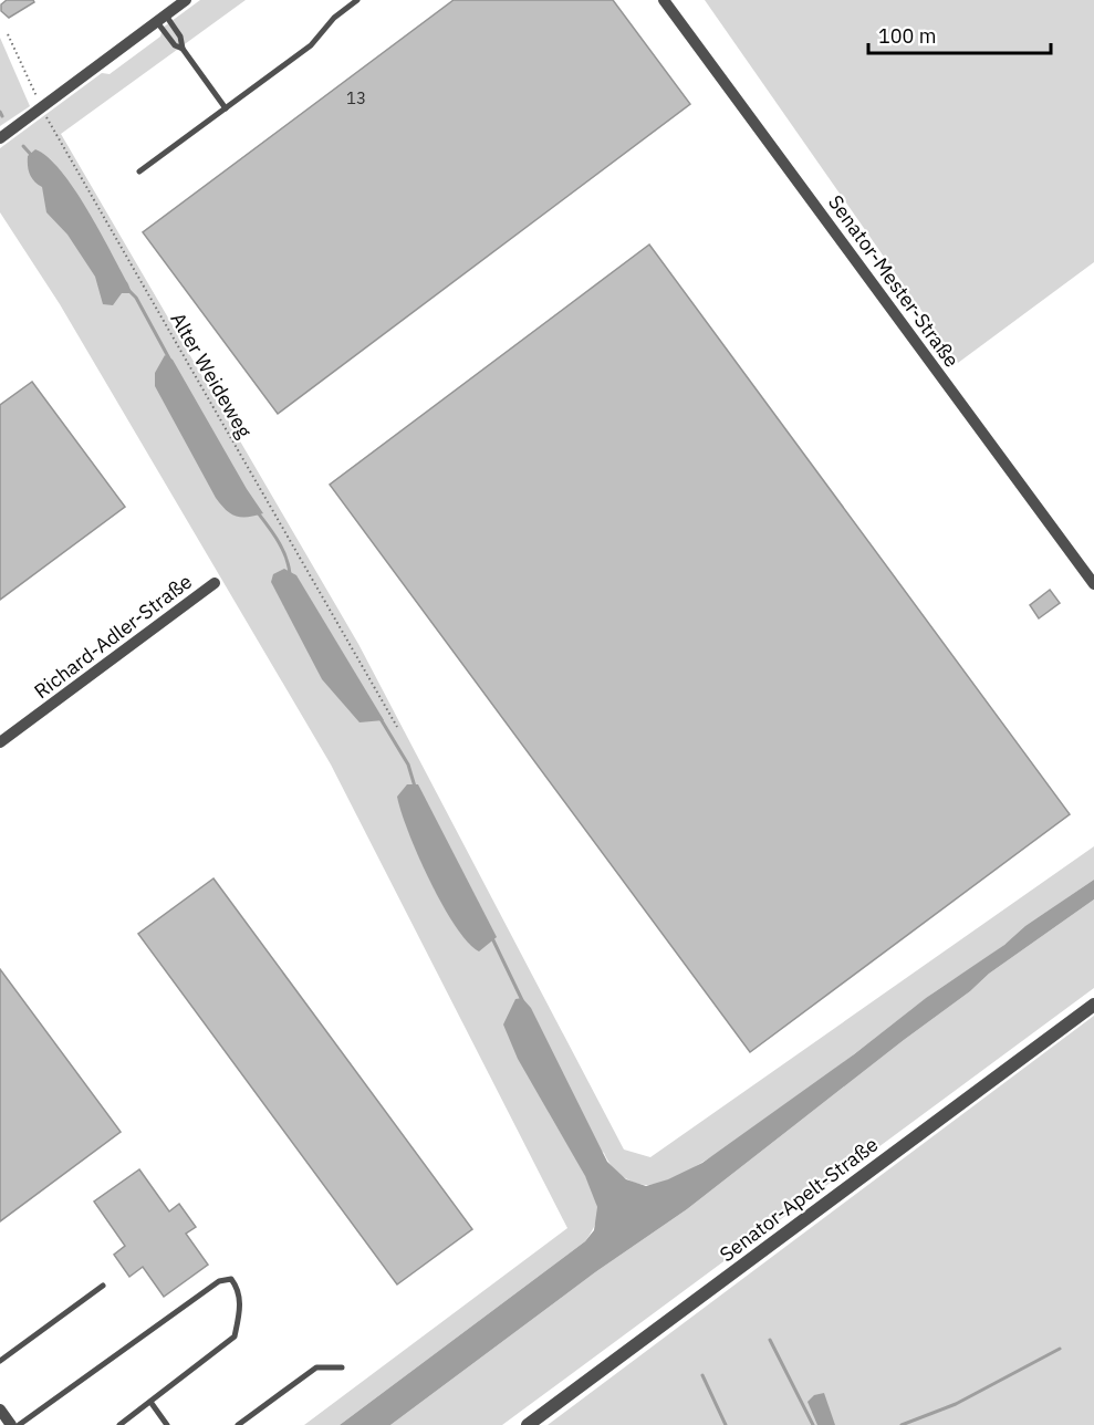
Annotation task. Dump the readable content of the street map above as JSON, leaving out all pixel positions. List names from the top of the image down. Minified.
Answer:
{"streets":{"street":["Senator-Mester-Straße","Richard-Adler-Straße","Senator-Apelt-Straße"],"path":["Alter Weideweg"]},"house_numbers":["13"],"scale_bar":"100 m"}
